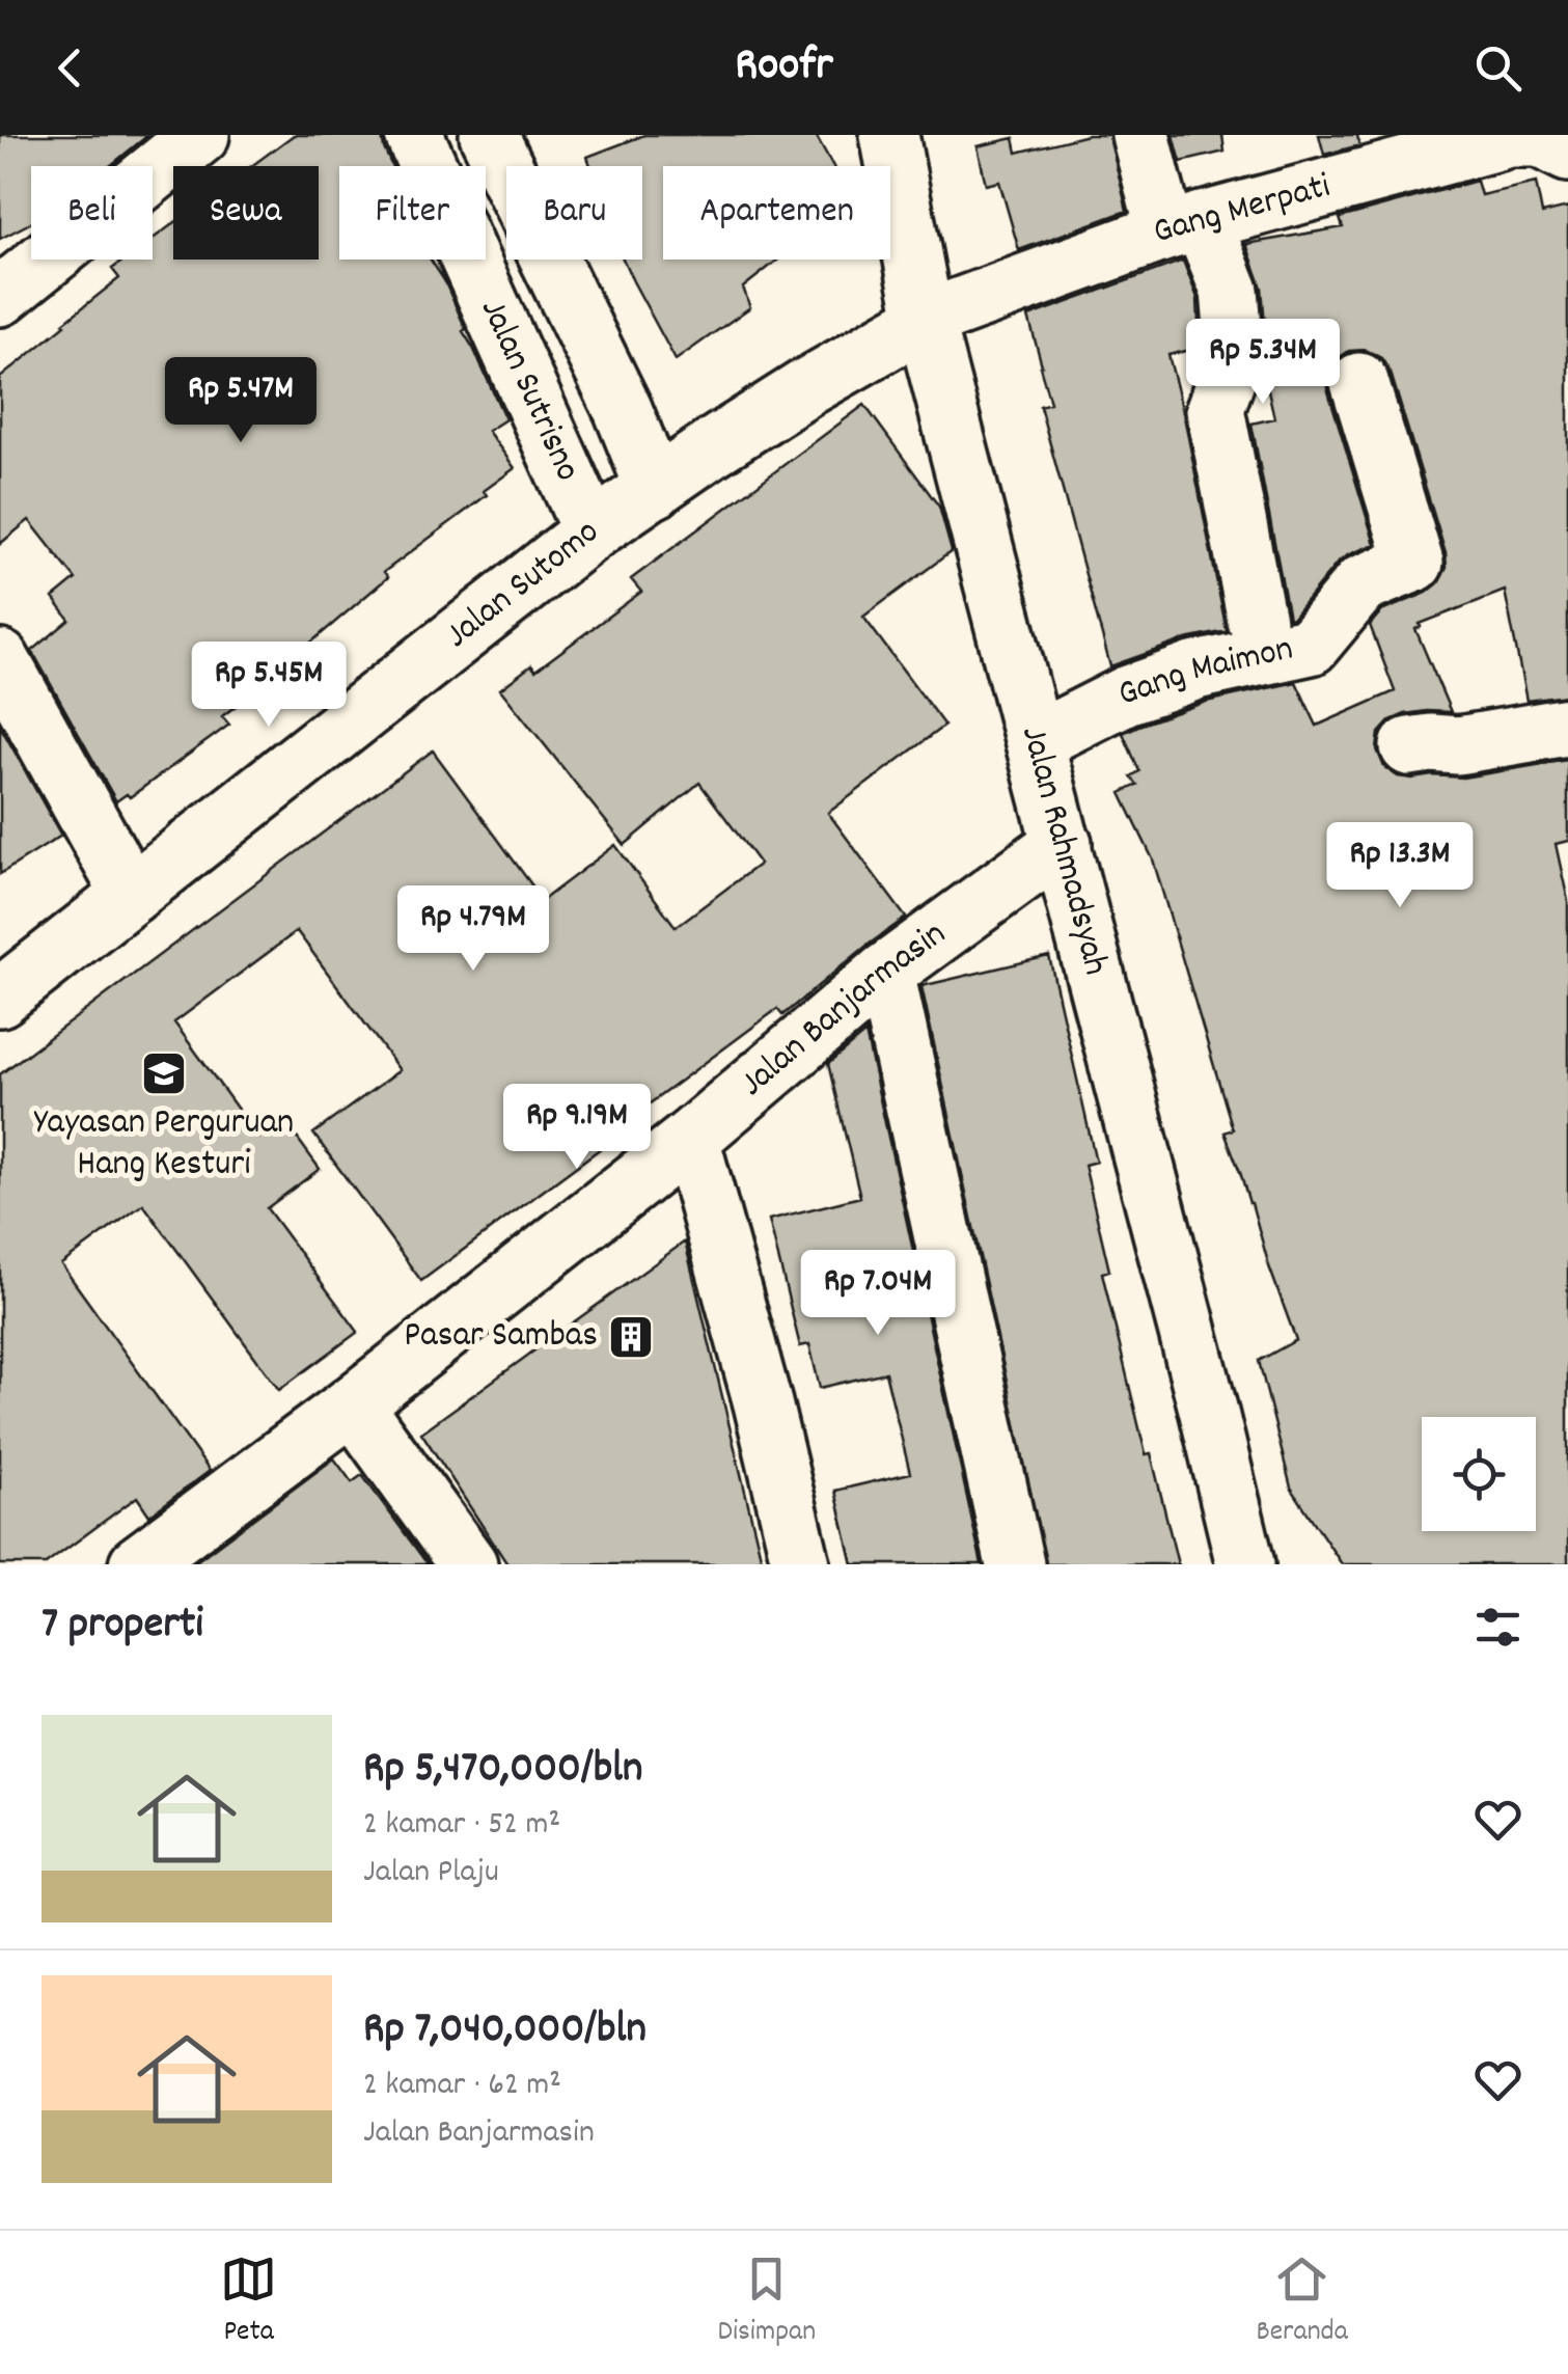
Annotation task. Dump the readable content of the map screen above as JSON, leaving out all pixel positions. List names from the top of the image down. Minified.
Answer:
{"streets":{"street":["Gang Merpati","Jalan Sutrisno","Jalan Sutomo","Gang Maimon","Jalan Rahmadsyah","Jalan Banjarmasin"]},"crossings":[["Gang Merpati","Jalan Sutomo"],["Gang Merpati","Jalan Rahmadsyah"],["Jalan Sutrisno","Jalan Sutomo"],["Jalan Sutomo","Jalan Rahmadsyah"],["Gang Maimon","Jalan Rahmadsyah"],["Jalan Rahmadsyah","Jalan Banjarmasin"]],"places":{"school or university":["Yayasan Perguruan Hang Kesturi"],"building":["Pasar Sambas"]},"page":{"header":"Roofr","chip":["Beli","Sewa","Filter","Baru","Apartemen"],"price":["Rp 5.34M","Rp 5.47M","Rp 5.45M","Rp 13.3M","Rp 4.79M","Rp 9.19M","Rp 7.04M"],"heading":"7 properti","list":[{"name":"Rp 5,470,000/bln","note":"2 kamar · 52 m² · Jalan Plaju"},{"name":"Rp 7,040,000/bln","note":"2 kamar · 62 m² · Jalan Banjarmasin"}],"tabs":["Peta","Disimpan","Beranda"]}}
